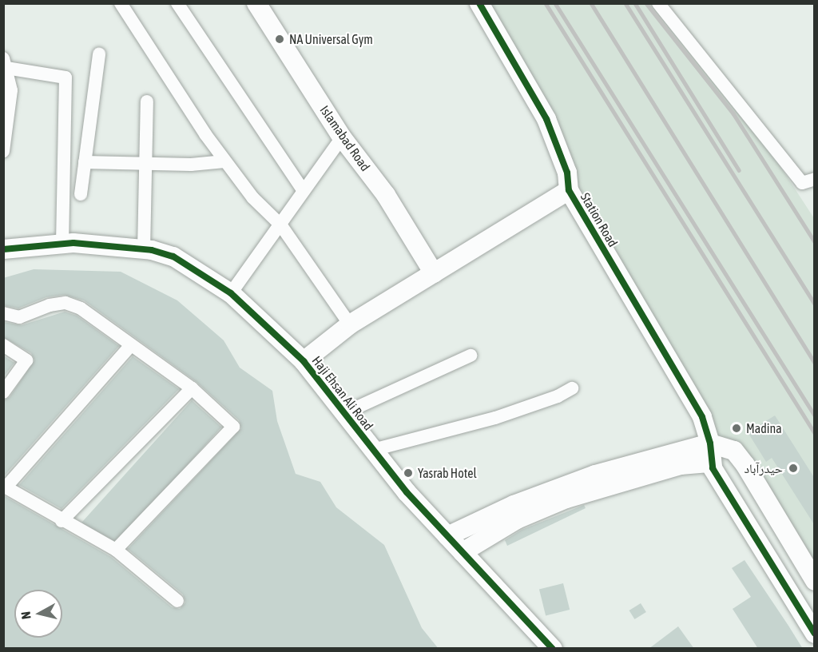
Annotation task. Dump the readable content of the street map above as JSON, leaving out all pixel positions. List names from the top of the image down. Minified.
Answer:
{"streets":{"street":["Islamabad Road","Station Road","Haji Ehsan Ali Road"]},"places":["NA Universal Gym","Madina","حیدرآباد","Yasrab Hotel"],"north":"left"}
